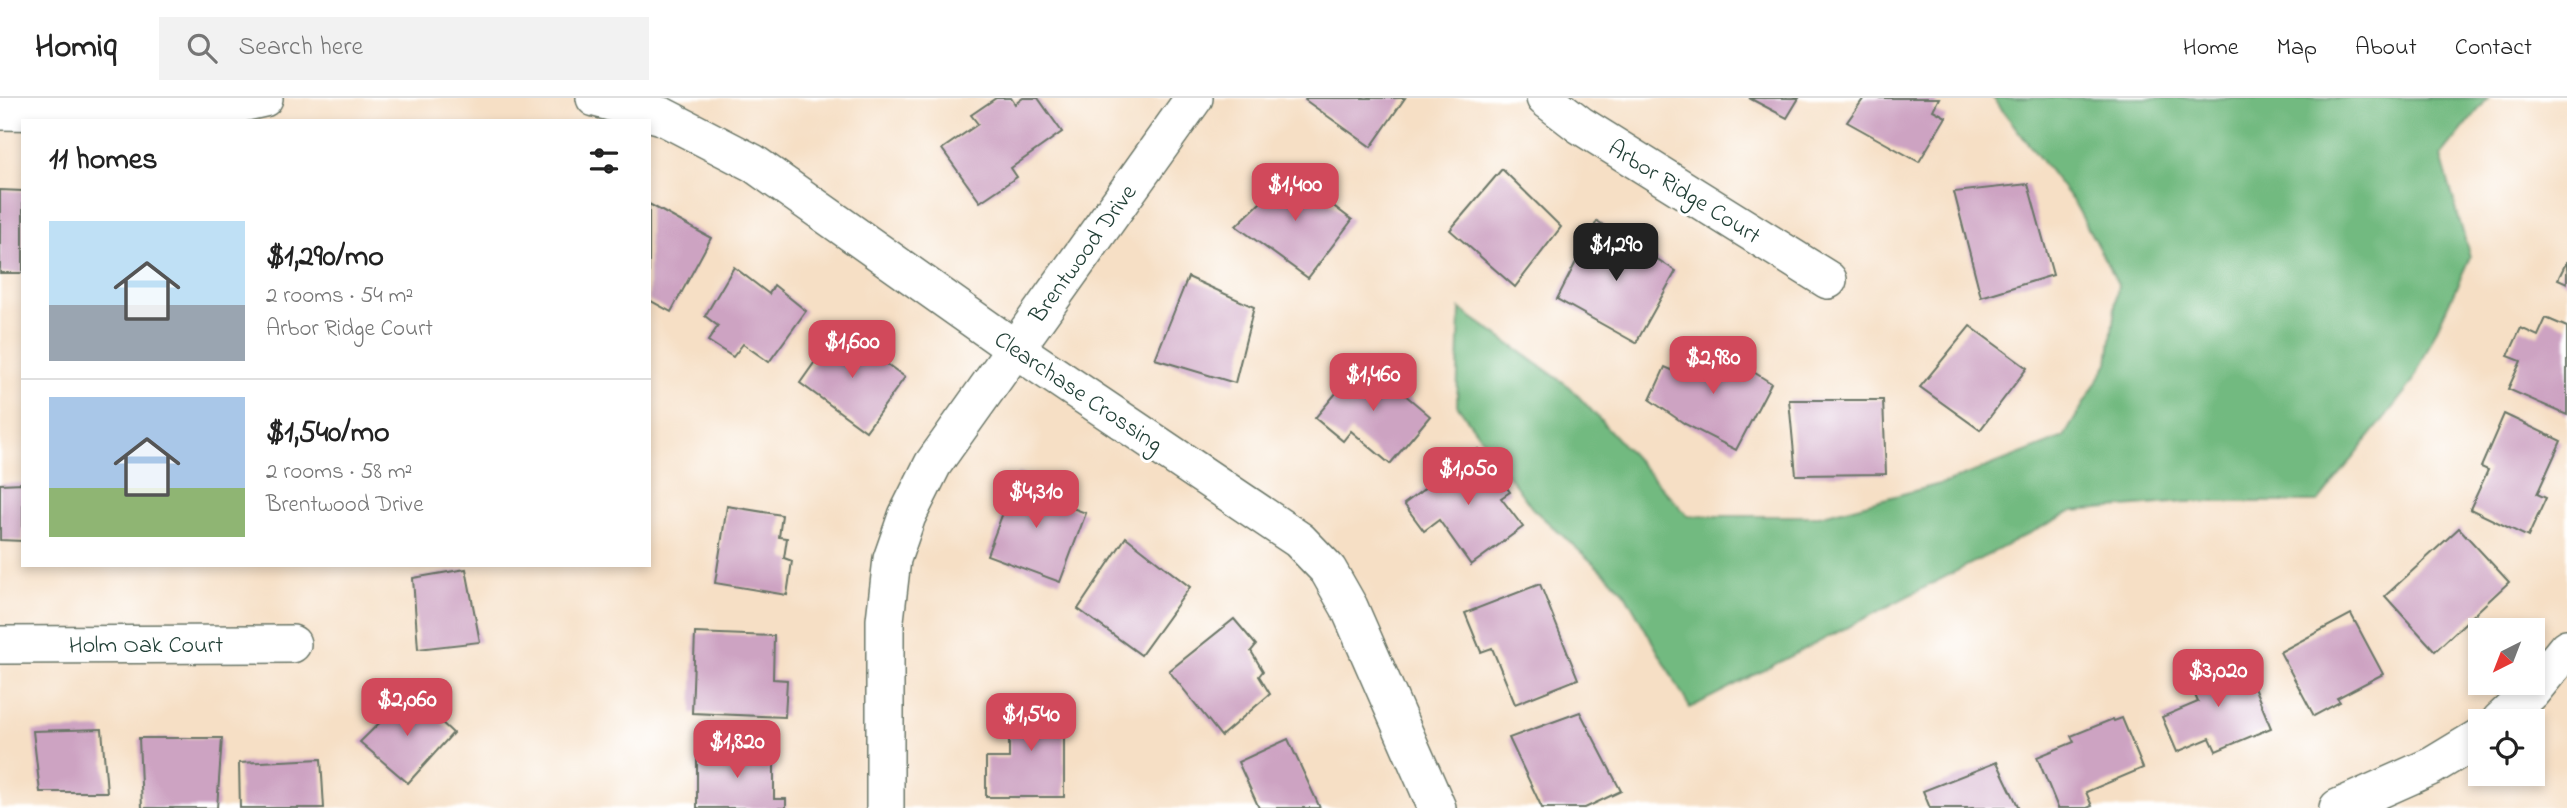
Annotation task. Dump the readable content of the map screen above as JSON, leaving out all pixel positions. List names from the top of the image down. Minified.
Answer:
{"streets":{"street":["Arbor Ridge Court","Brentwood Drive","Clearchase Crossing","Holm Oak Court"]},"crossings":[["Brentwood Drive","Clearchase Crossing"]],"north":"bottom left","page":{"header":"Homiq","search":"Search here","nav":["Home","Map","About","Contact"],"heading":"11 homes","price":["$1,400","$1,290","$1,600","$2,980","$1,460","$1,050","$4,310","$3,020","$2,060","$1,540","$1,820"],"list":[{"name":"$1,290/mo","note":"2 rooms · 54 m² · Arbor Ridge Court"},{"name":"$1,540/mo","note":"2 rooms · 58 m² · Brentwood Drive"}]}}
